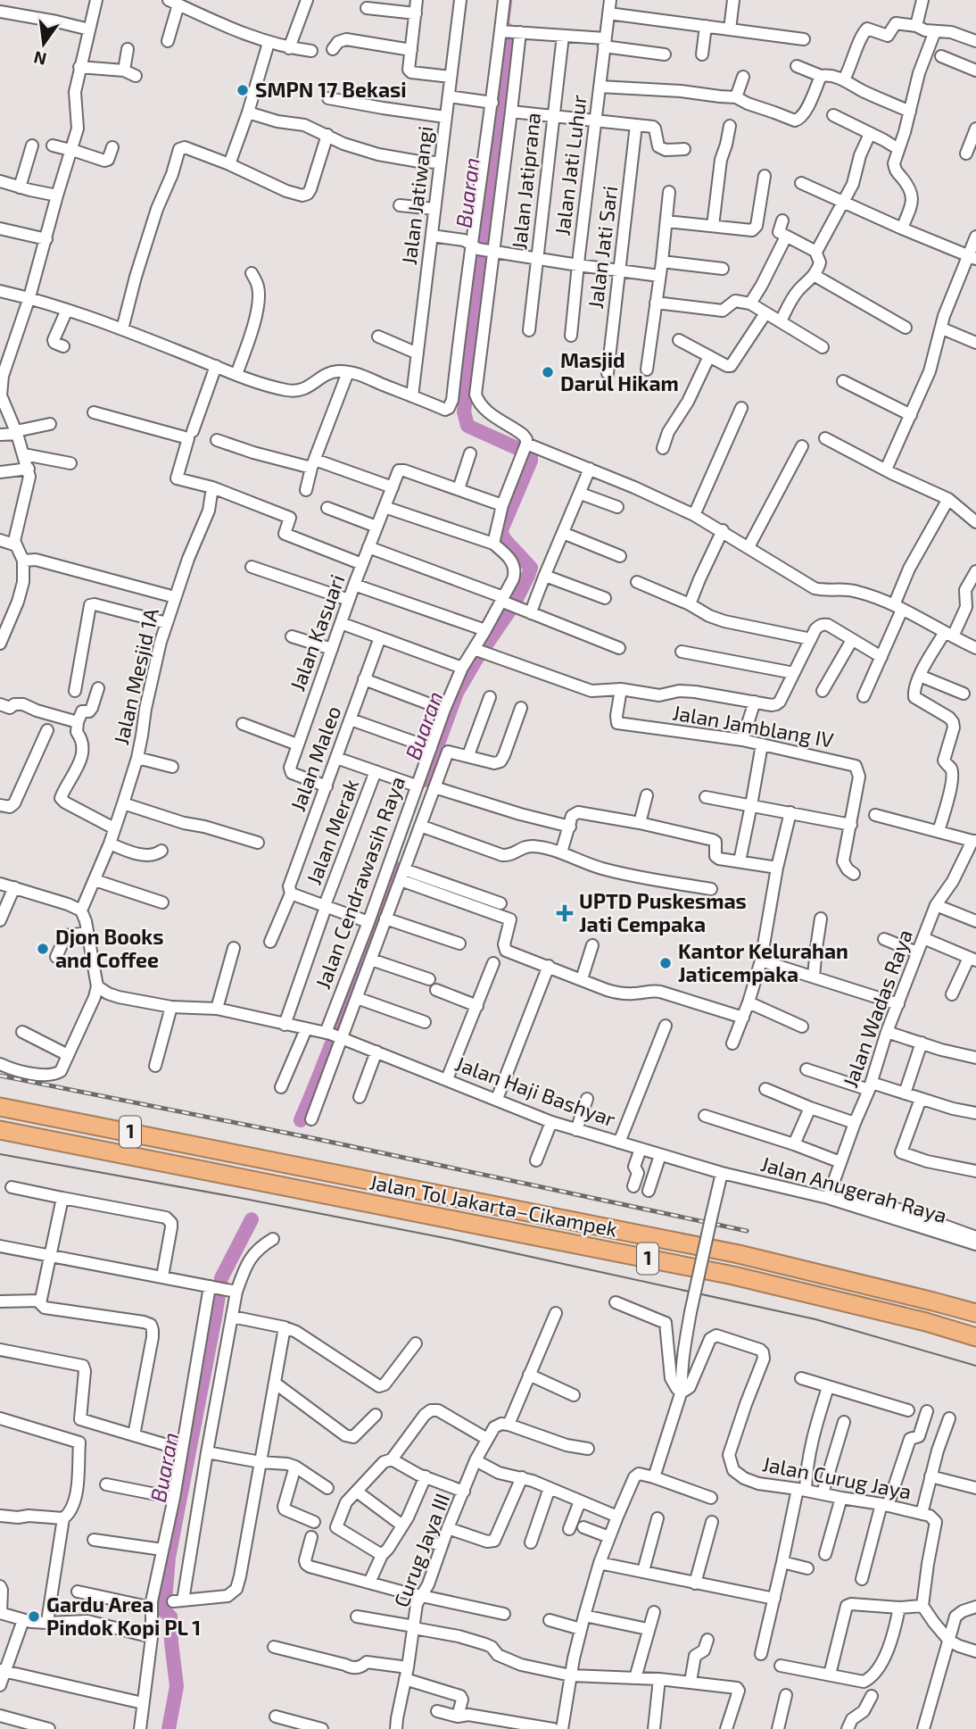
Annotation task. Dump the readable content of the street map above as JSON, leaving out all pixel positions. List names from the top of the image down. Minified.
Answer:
{"streets":{"highway":["1","Jalan Tol Jakarta–Cikampek"],"street":["Jalan Jati Luhur","Jalan Jatiprana","Jalan Jatiwangi","Jalan Jati Sari","Jalan Kasuari","Jalan Mesjid 1A","Jalan Jamblang IV","Jalan Maleo","Jalan Merak","Jalan Cendrawasih Raya","Jalan Wadas Raya","Jalan Haji Bashyar","Jalan Anugerah Raya","Jalan Curug Jaya","Curug Jaya III"]},"crossings":[["Jalan Kasuari","Jalan Maleo"],["Jalan Merak","Jalan Haji Bashyar"],["Jalan Cendrawasih Raya","Jalan Haji Bashyar"],["Jalan Wadas Raya","Jalan Anugerah Raya"],["Jalan Haji Bashyar","Jalan Anugerah Raya"]],"water":["Buaran"],"places":{"other":["SMPN 17 Bekasi","Masjid Darul Hikam","Djon Books and Coffee","Kantor Kelurahan Jaticempaka","Gardu Area Pindok Kopi PL 1"],"health":["UPTD Puskesmas Jati Cempaka"]},"north":"bottom"}
